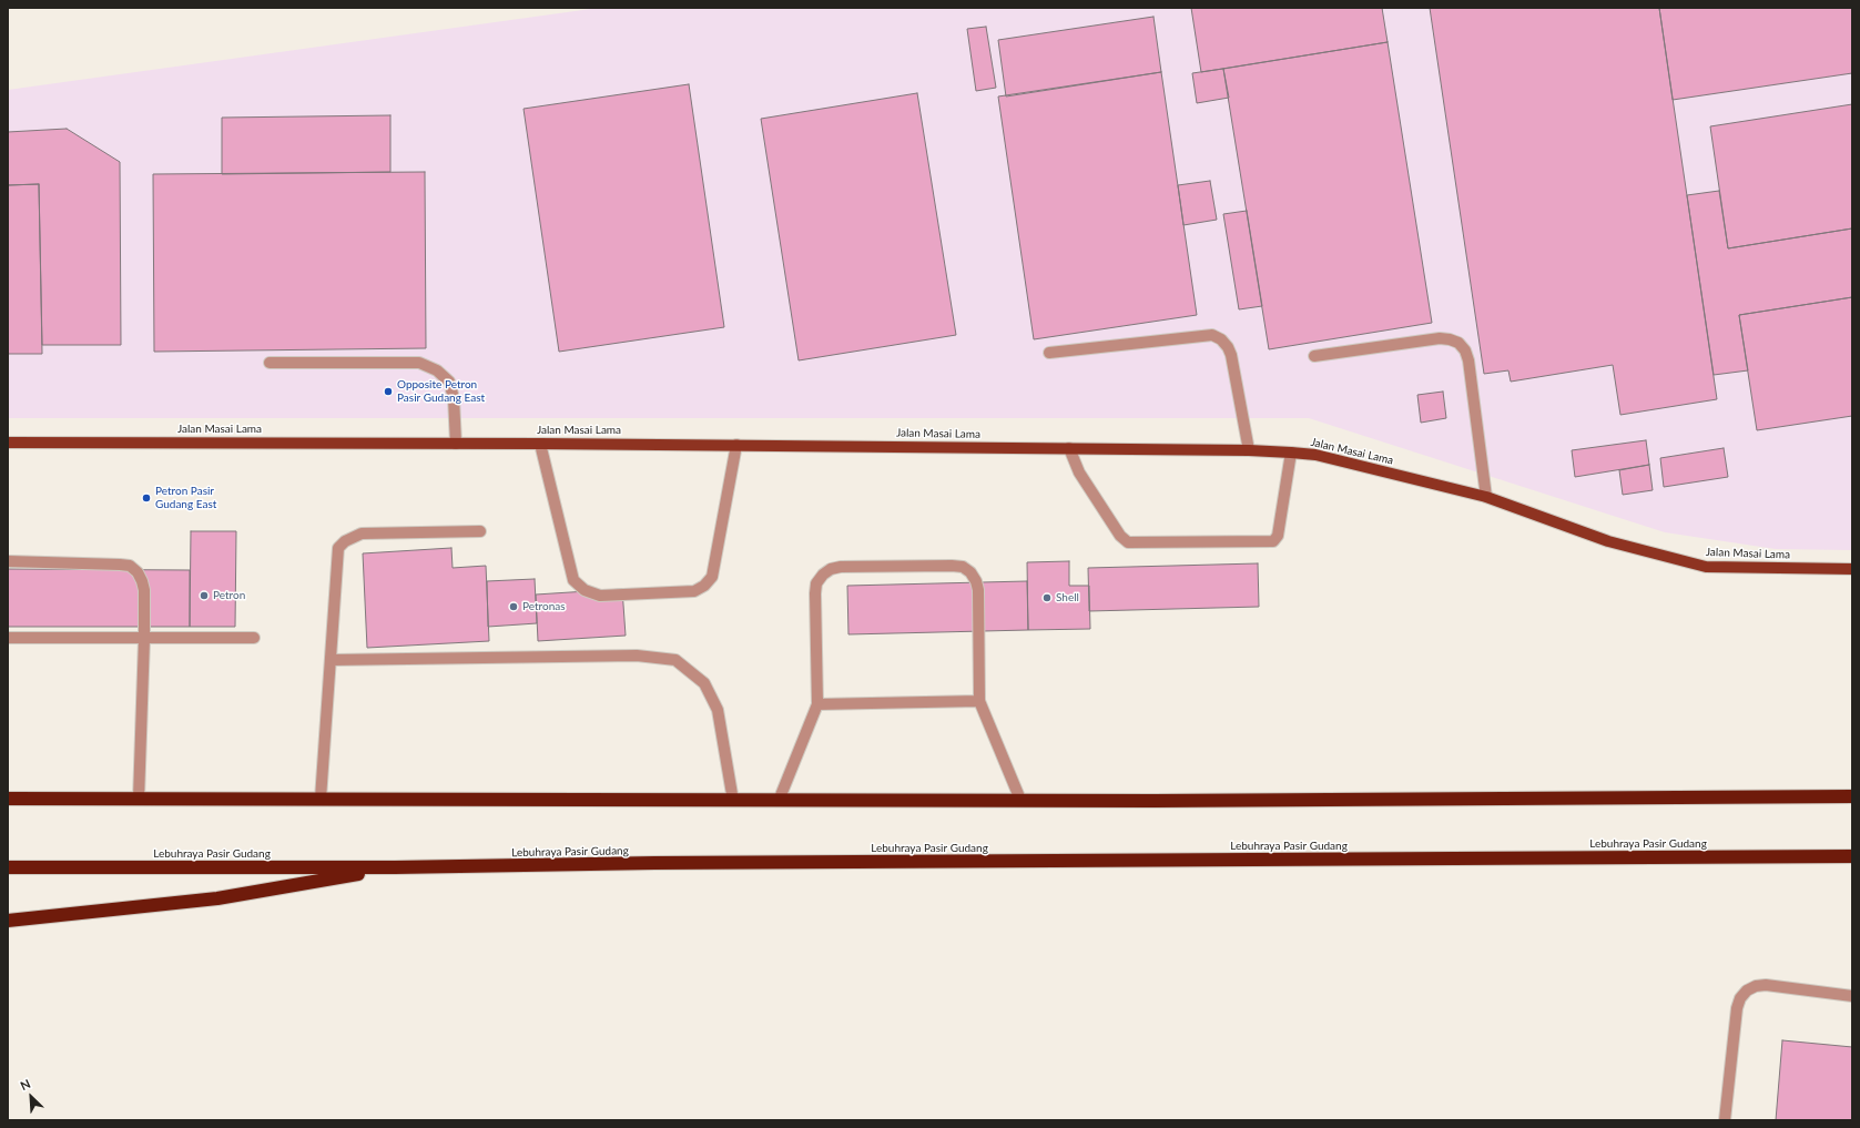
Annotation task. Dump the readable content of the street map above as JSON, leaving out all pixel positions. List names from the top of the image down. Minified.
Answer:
{"streets":{"highway":["Lebuhraya Pasir Gudang"],"main road":["Jalan Masai Lama"]},"places":["Opposite Petron Pasir Gudang East","Petron Pasir Gudang East","Petron","Shell","Petronas"],"north":"top left"}
